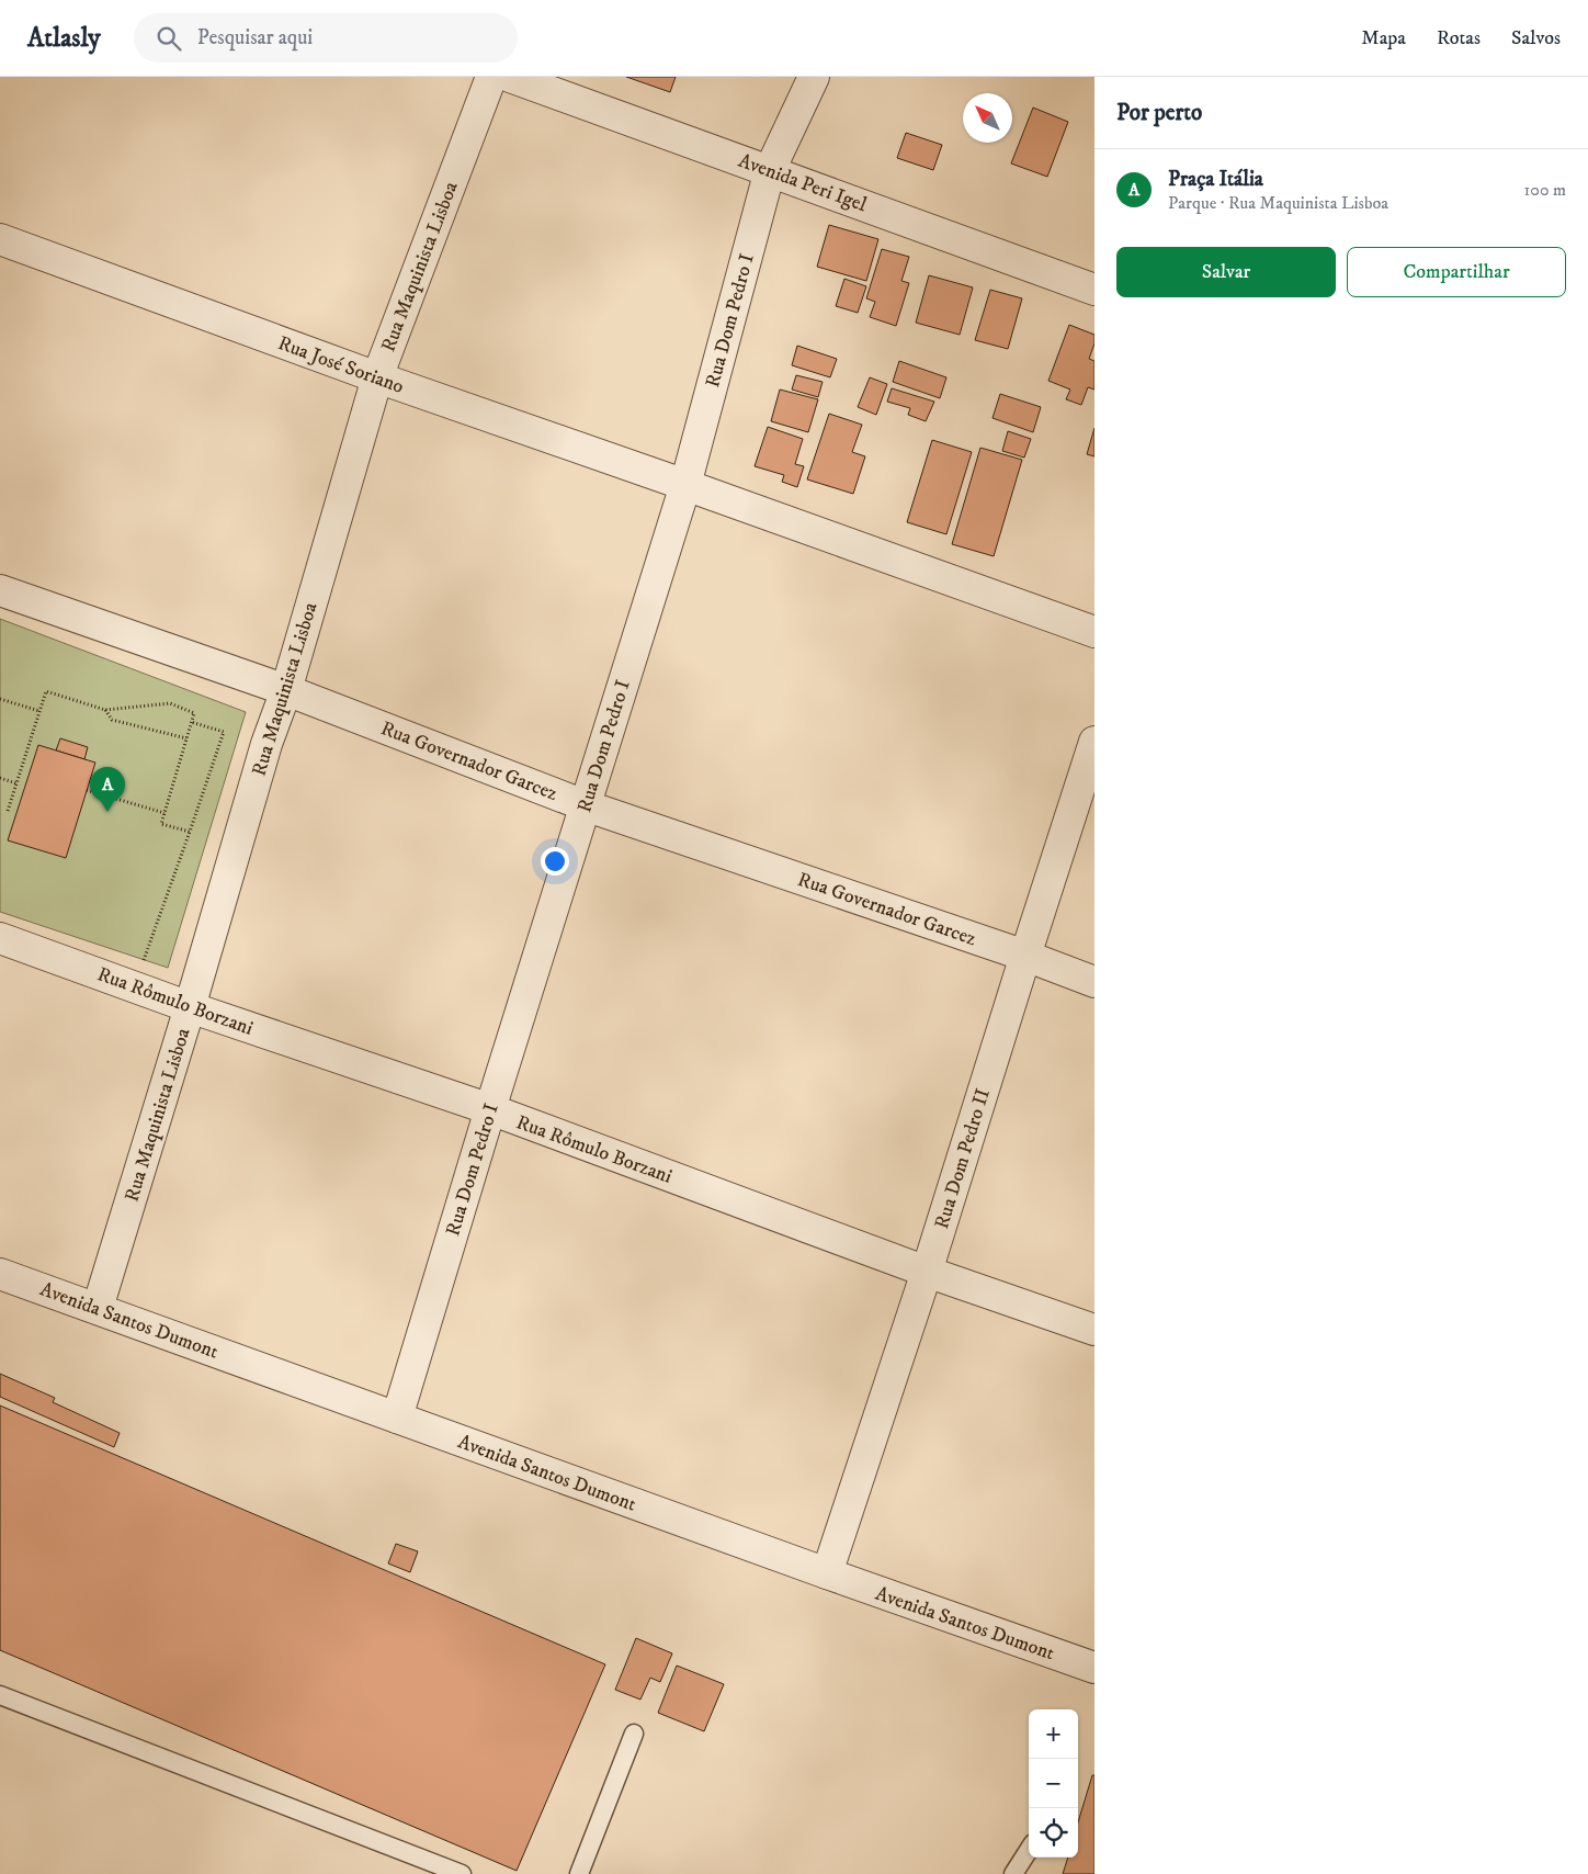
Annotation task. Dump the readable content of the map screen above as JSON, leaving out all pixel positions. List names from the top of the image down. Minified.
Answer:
{"streets":{"street":["Avenida Peri Igel","Rua Maquinista Lisboa","Rua Dom Pedro I","Rua José Soriano","Rua Governador Garcez","Rua Rômulo Borzani","Rua Dom Pedro II","Avenida Santos Dumont"]},"crossings":[["Avenida Peri Igel","Rua Dom Pedro I"],["Rua Maquinista Lisboa","Rua José Soriano"],["Rua Maquinista Lisboa","Rua Governador Garcez"],["Rua Maquinista Lisboa","Rua Rômulo Borzani"],["Rua Maquinista Lisboa","Avenida Santos Dumont"],["Rua Dom Pedro I","Rua José Soriano"],["Rua Dom Pedro I","Rua Governador Garcez"],["Rua Dom Pedro I","Rua Rômulo Borzani"],["Rua Dom Pedro I","Avenida Santos Dumont"],["Rua Governador Garcez","Rua Dom Pedro II"],["Rua Rômulo Borzani","Rua Dom Pedro II"],["Rua Dom Pedro II","Avenida Santos Dumont"]],"north":"top left","page":{"header":"Atlasly","search":"Pesquisar aqui","nav":["Mapa","Rotas","Salvos"],"heading":"Por perto","list":[{"mark":"A","name":"Praça Itália","note":"Parque · Rua Maquinista Lisboa","value":"100 m"}],"buttons":["Salvar","Compartilhar"],"pins":"A","map_buttons":["+","−"]}}
